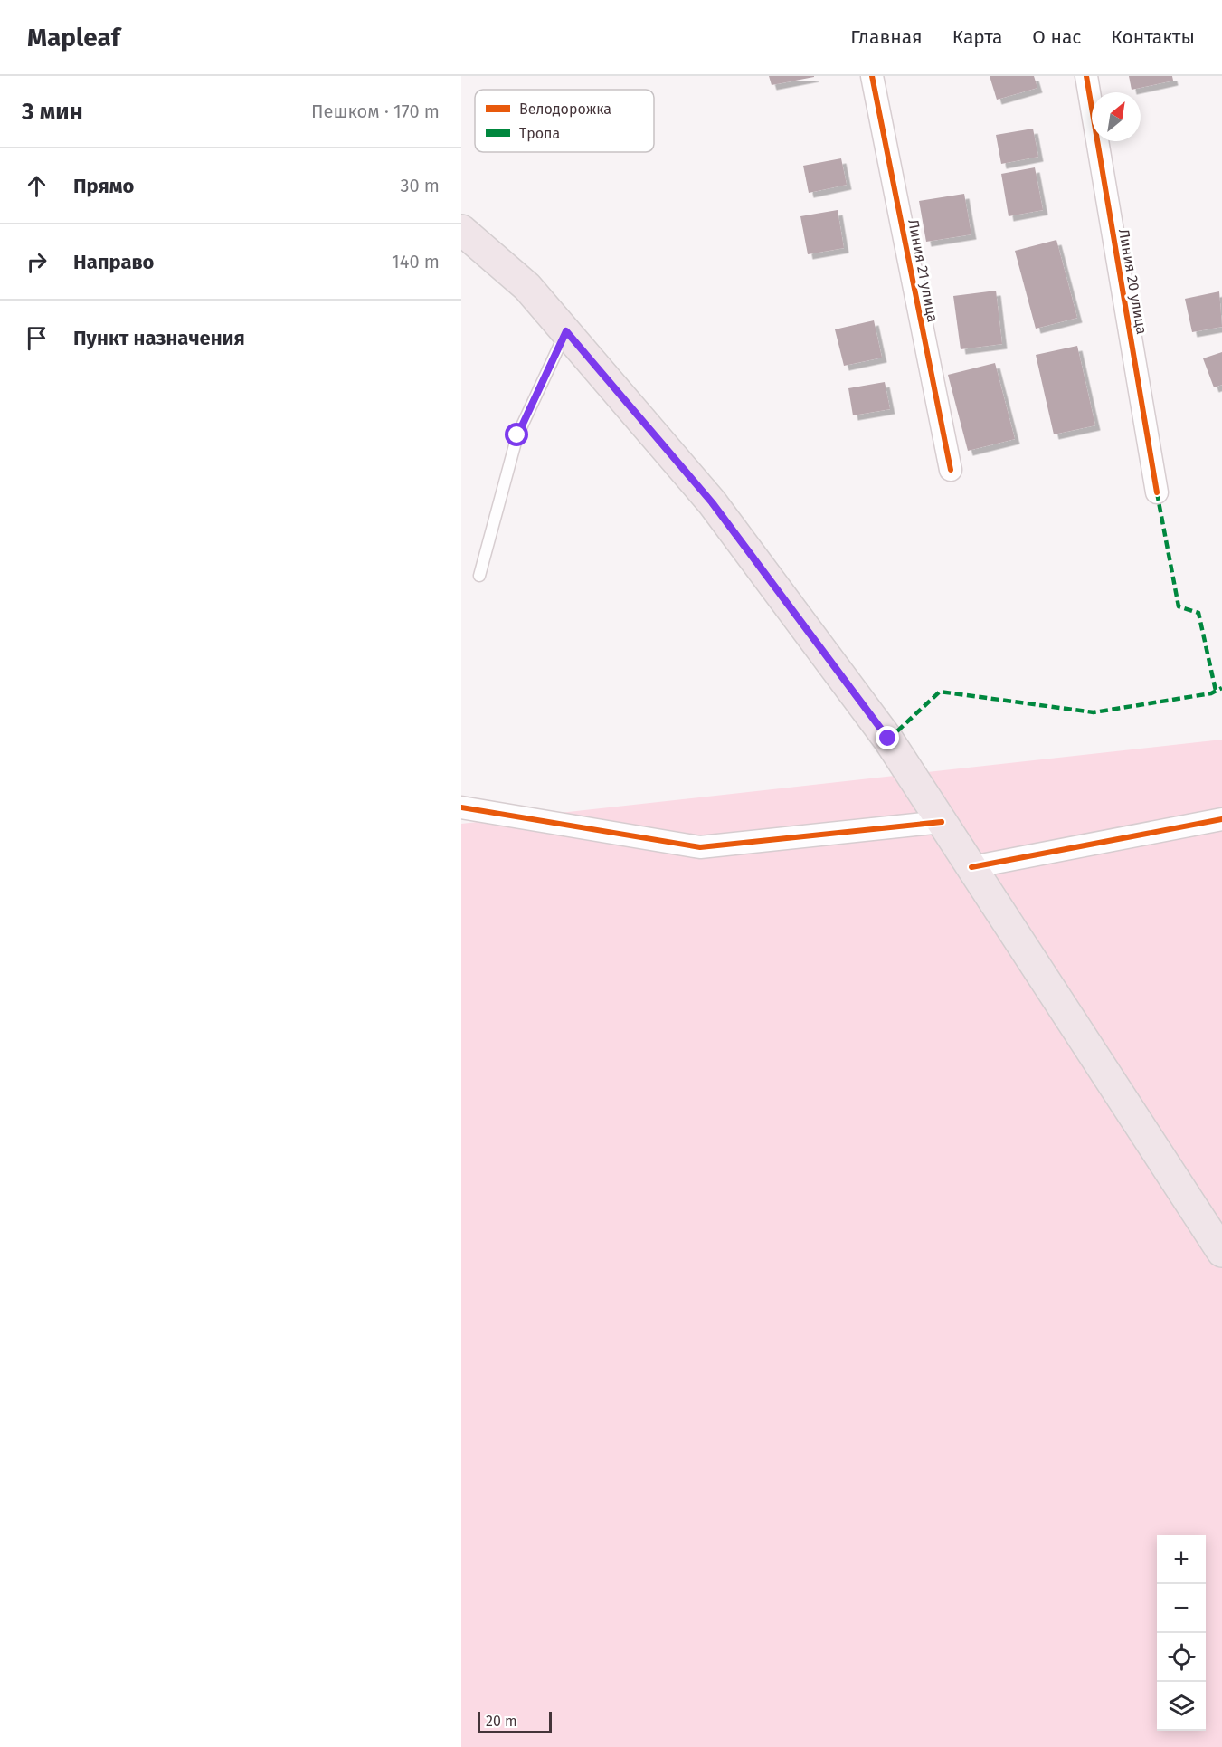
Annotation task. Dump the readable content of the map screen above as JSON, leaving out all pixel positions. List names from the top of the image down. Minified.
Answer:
{"streets":{"street":["Линия 21 улица","Линия 20 улица"]},"legend":["Велодорожка","Тропа"],"scale_bar":"20 m","north":"top right","page":{"header":"Mapleaf","nav":["Главная","Карта","О нас","Контакты"],"heading":["3 мин","Пешком · 170 m"],"list":[["Прямо","30 m"],["Направо","140 m"],"Пункт назначения"],"map_buttons":["+","−"],"scale":"20 m"}}
